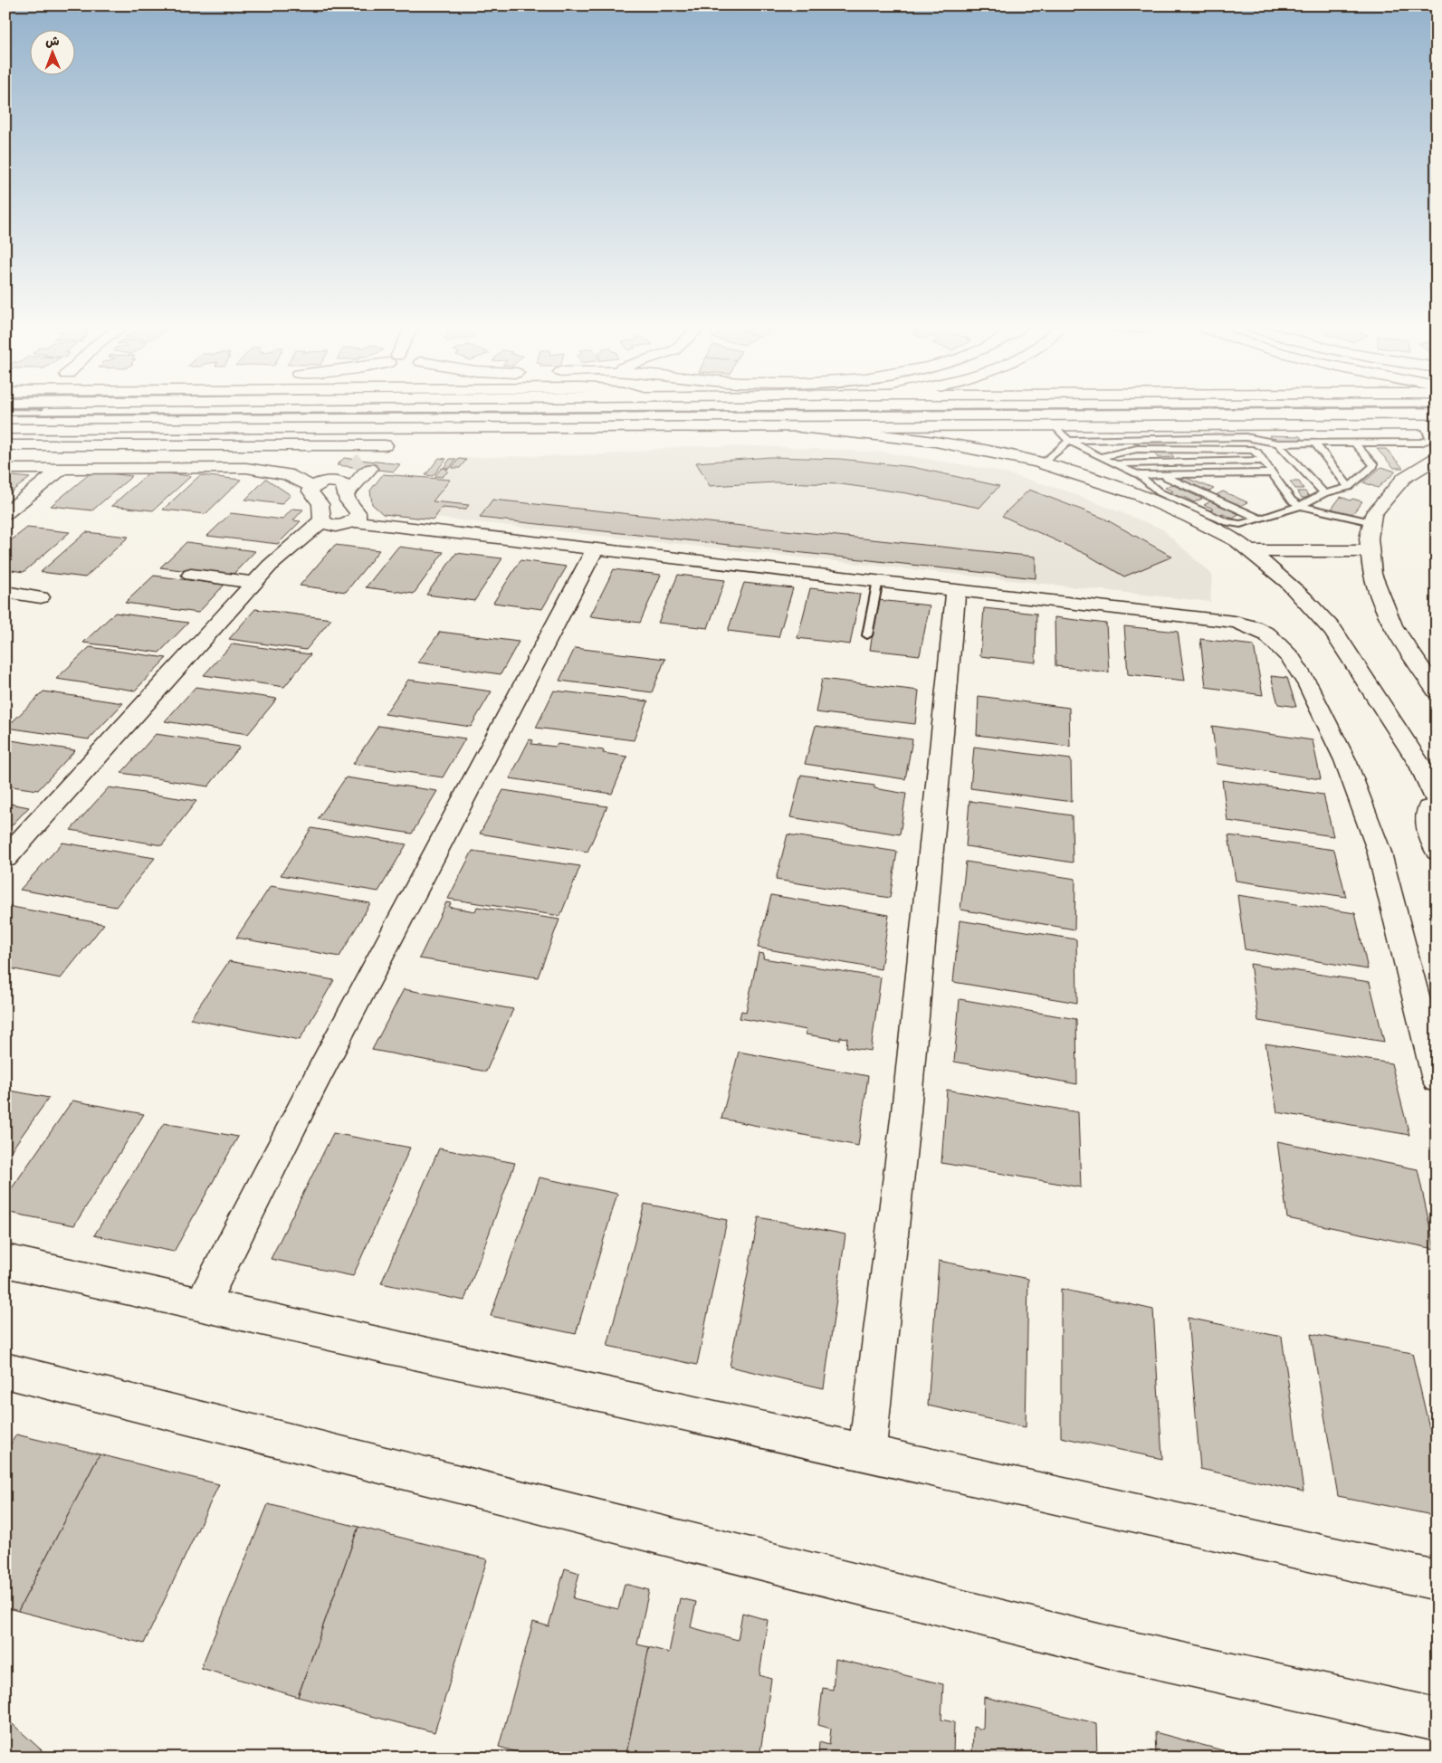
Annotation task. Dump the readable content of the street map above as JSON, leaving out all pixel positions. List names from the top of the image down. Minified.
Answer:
{"north":"top"}
